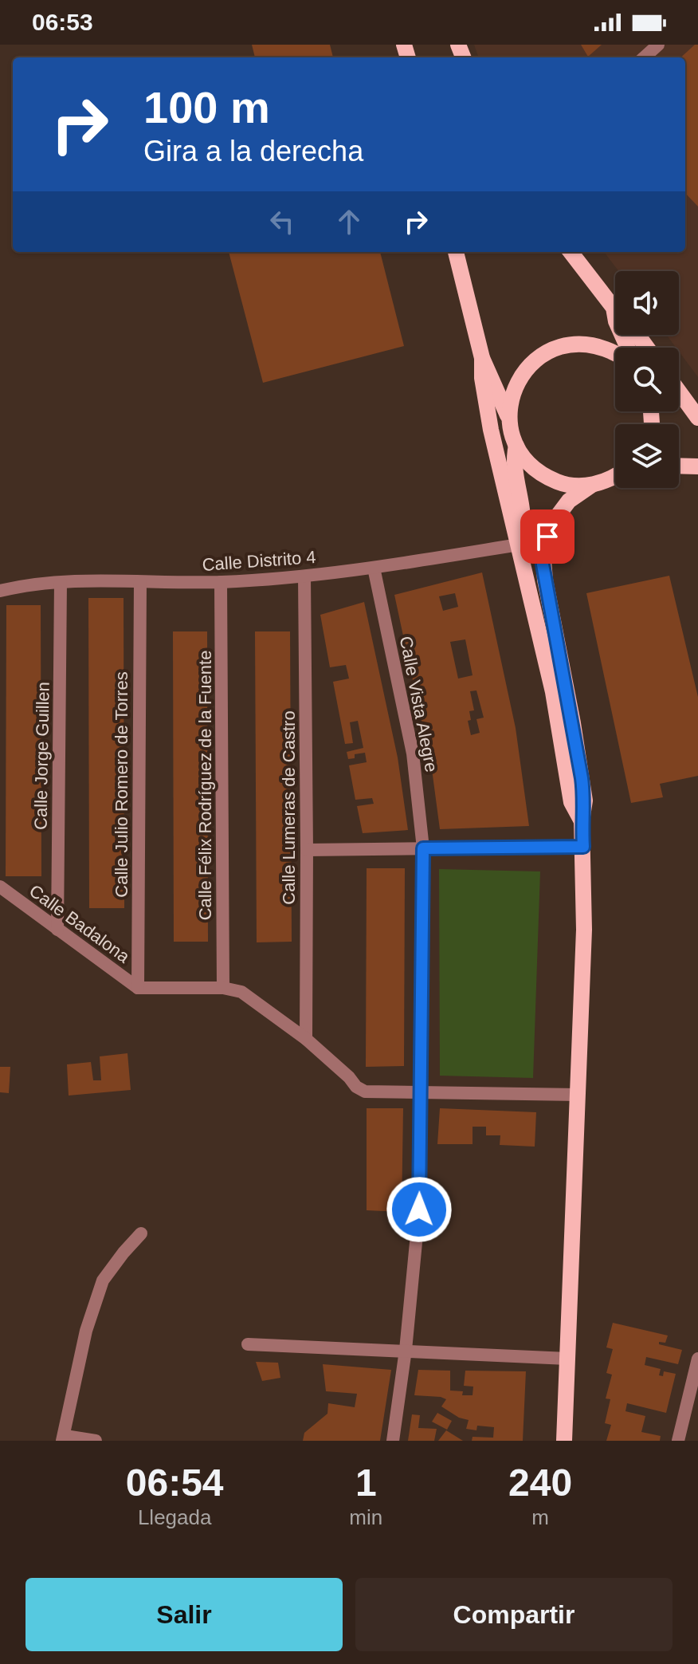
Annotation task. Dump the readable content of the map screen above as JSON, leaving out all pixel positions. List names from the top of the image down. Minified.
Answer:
{"streets":{"street":["Calle Distrito 4","Calle Vista Alegre","Calle Jorge Guillen","Calle Julio Romero de Torres","Calle Félix Rodríguez de la Fuente","Calle Lumeras de Castro","Calle Badalona"]},"crossings":[["Calle Distrito 4","Calle Vista Alegre"],["Calle Distrito 4","Calle Jorge Guillen"],["Calle Distrito 4","Calle Julio Romero de Torres"],["Calle Distrito 4","Calle Félix Rodríguez de la Fuente"],["Calle Distrito 4","Calle Lumeras de Castro"],["Calle Jorge Guillen","Calle Badalona"],["Calle Julio Romero de Torres","Calle Badalona"]],"page":{"status":"06:53","turn":["100 m","Gira a la derecha"],"eta":["06:54","Llegada","1","min","240","m"],"buttons":["Salir","Compartir"]}}
